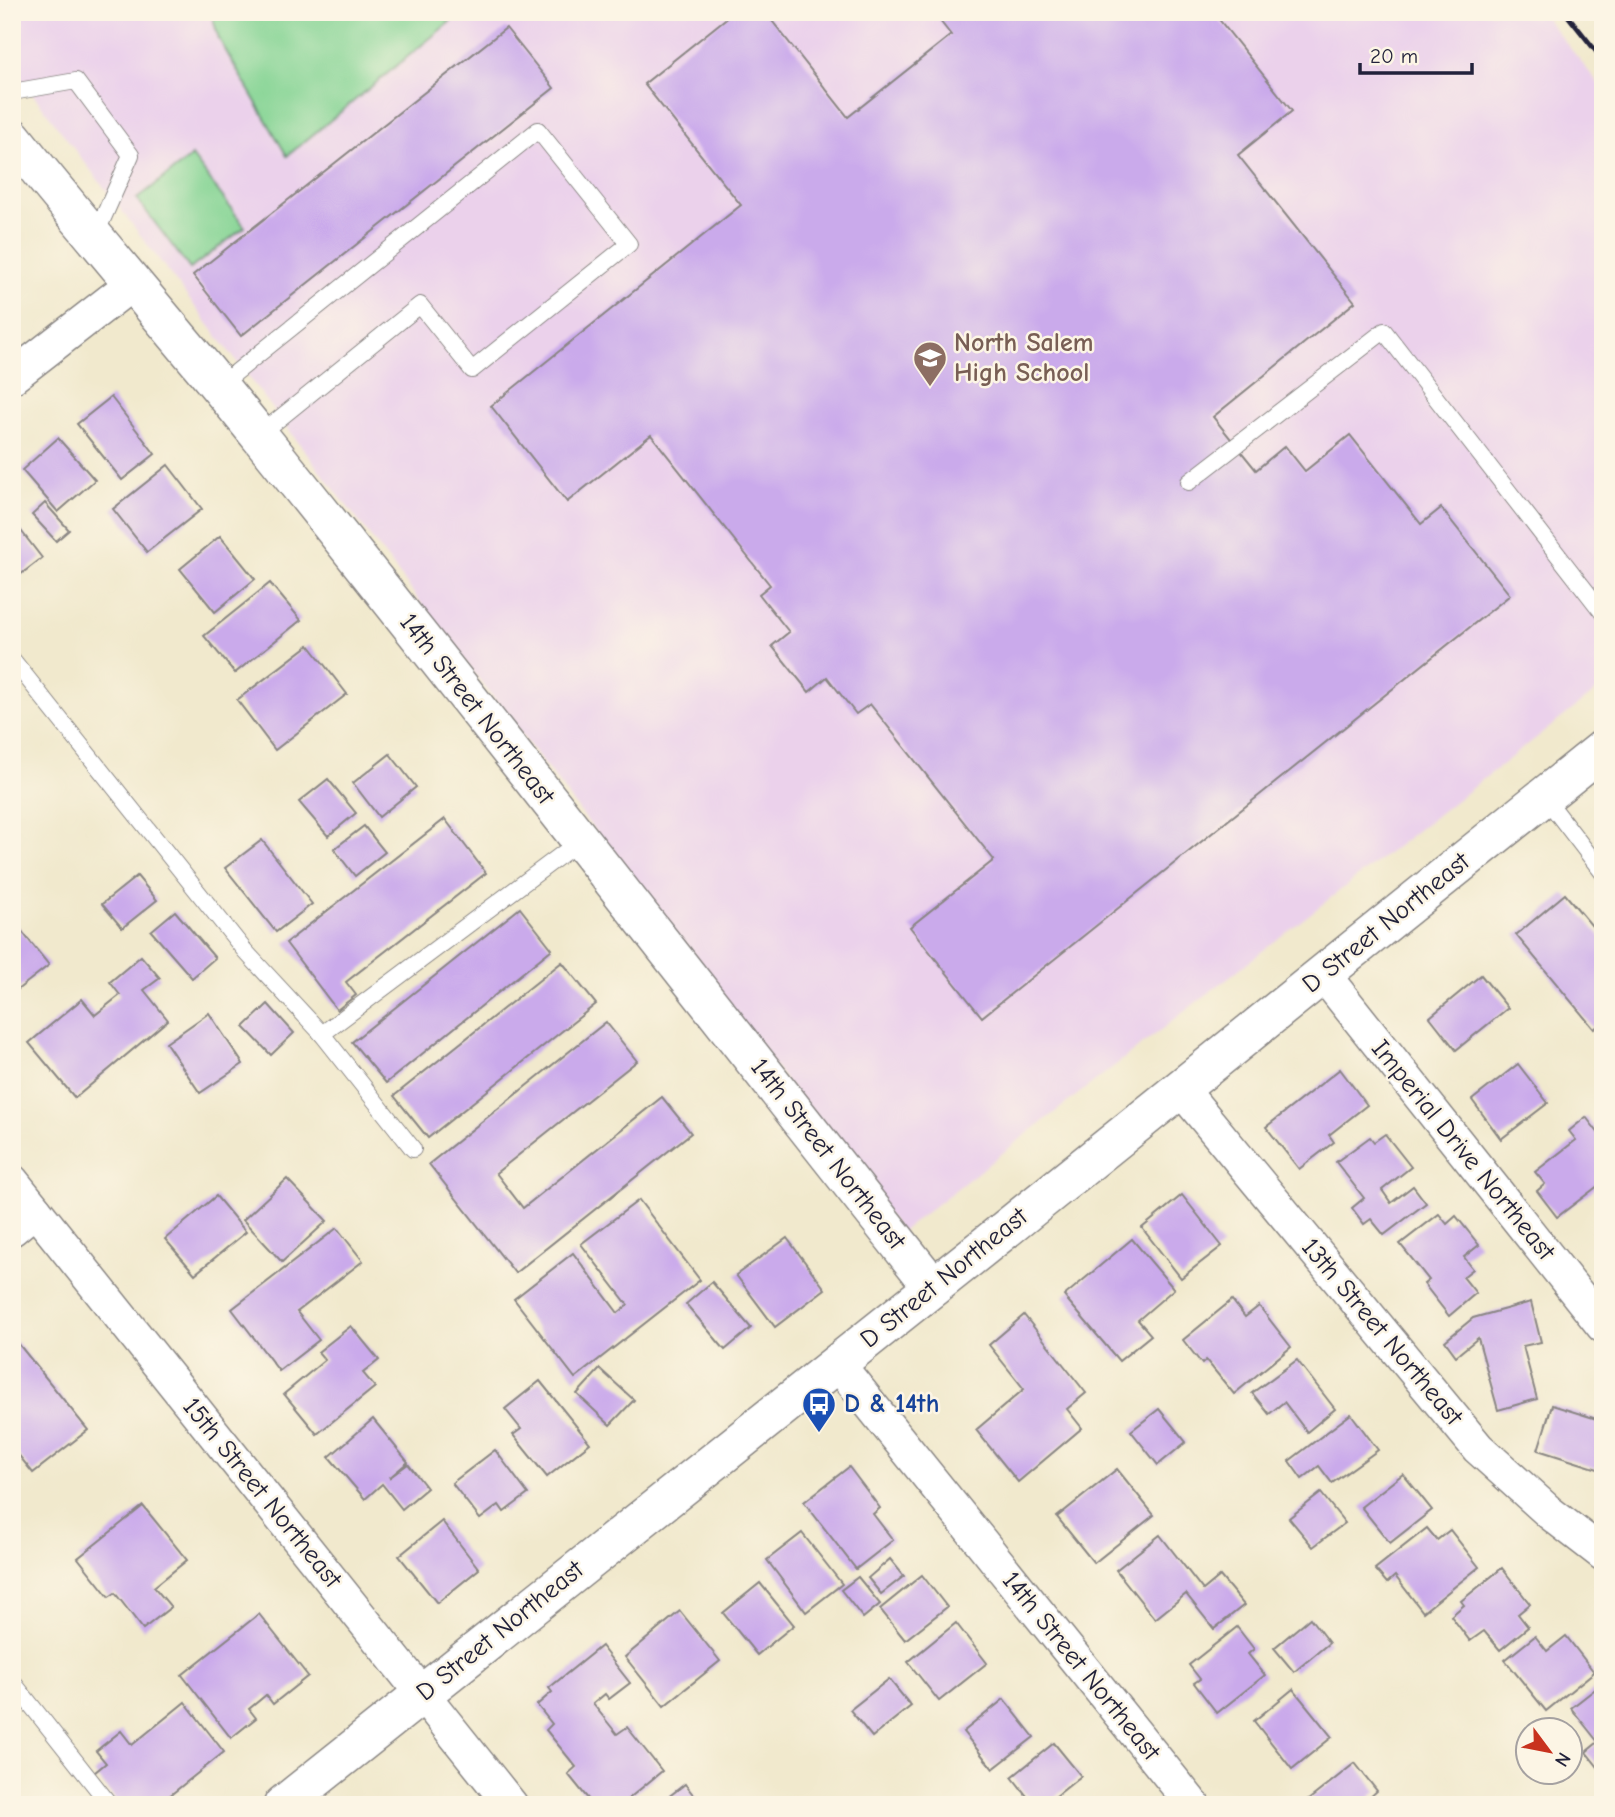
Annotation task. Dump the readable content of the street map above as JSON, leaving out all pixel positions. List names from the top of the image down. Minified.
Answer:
{"streets":{"street":["14th Street Northeast","D Street Northeast","Imperial Drive Northeast","13th Street Northeast","15th Street Northeast"]},"crossings":[["14th Street Northeast","D Street Northeast"],["D Street Northeast","Imperial Drive Northeast"],["D Street Northeast","13th Street Northeast"],["D Street Northeast","15th Street Northeast"]],"places":{"school or university":["North Salem High School"],"bus stop":["D & 14th"]},"scale_bar":"20 m","north":"bottom right"}
